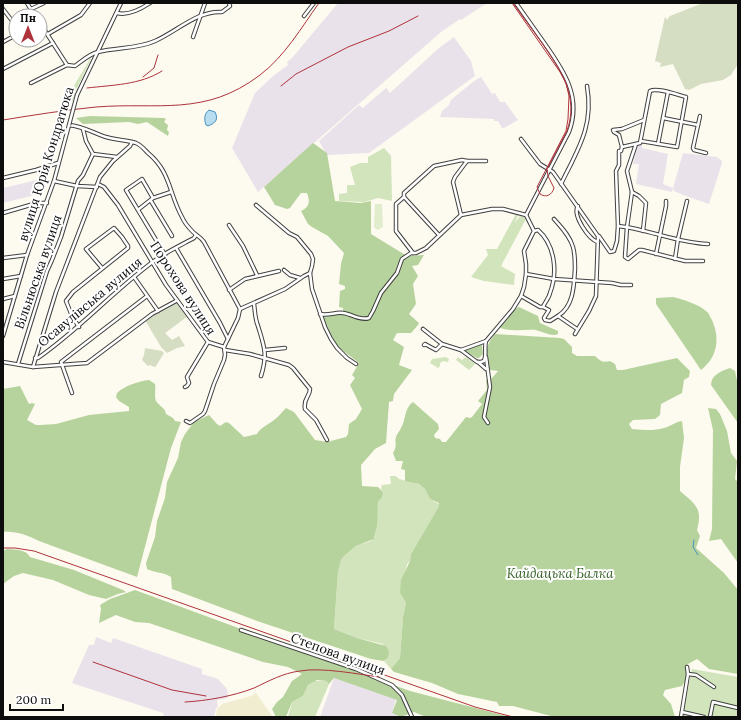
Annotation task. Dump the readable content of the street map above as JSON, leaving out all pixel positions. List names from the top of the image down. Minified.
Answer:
{"streets":{"street":["вулиця Юрія Кондратюка","Вільнюська вулиця","Порохова вулиця","Осавулівська вулиця","Степова вулиця"]},"crossings":[["Порохова вулиця","Осавулівська вулиця"]],"parks":["Кайдацька Балка"],"scale_bar":"200 m","north":"top"}
